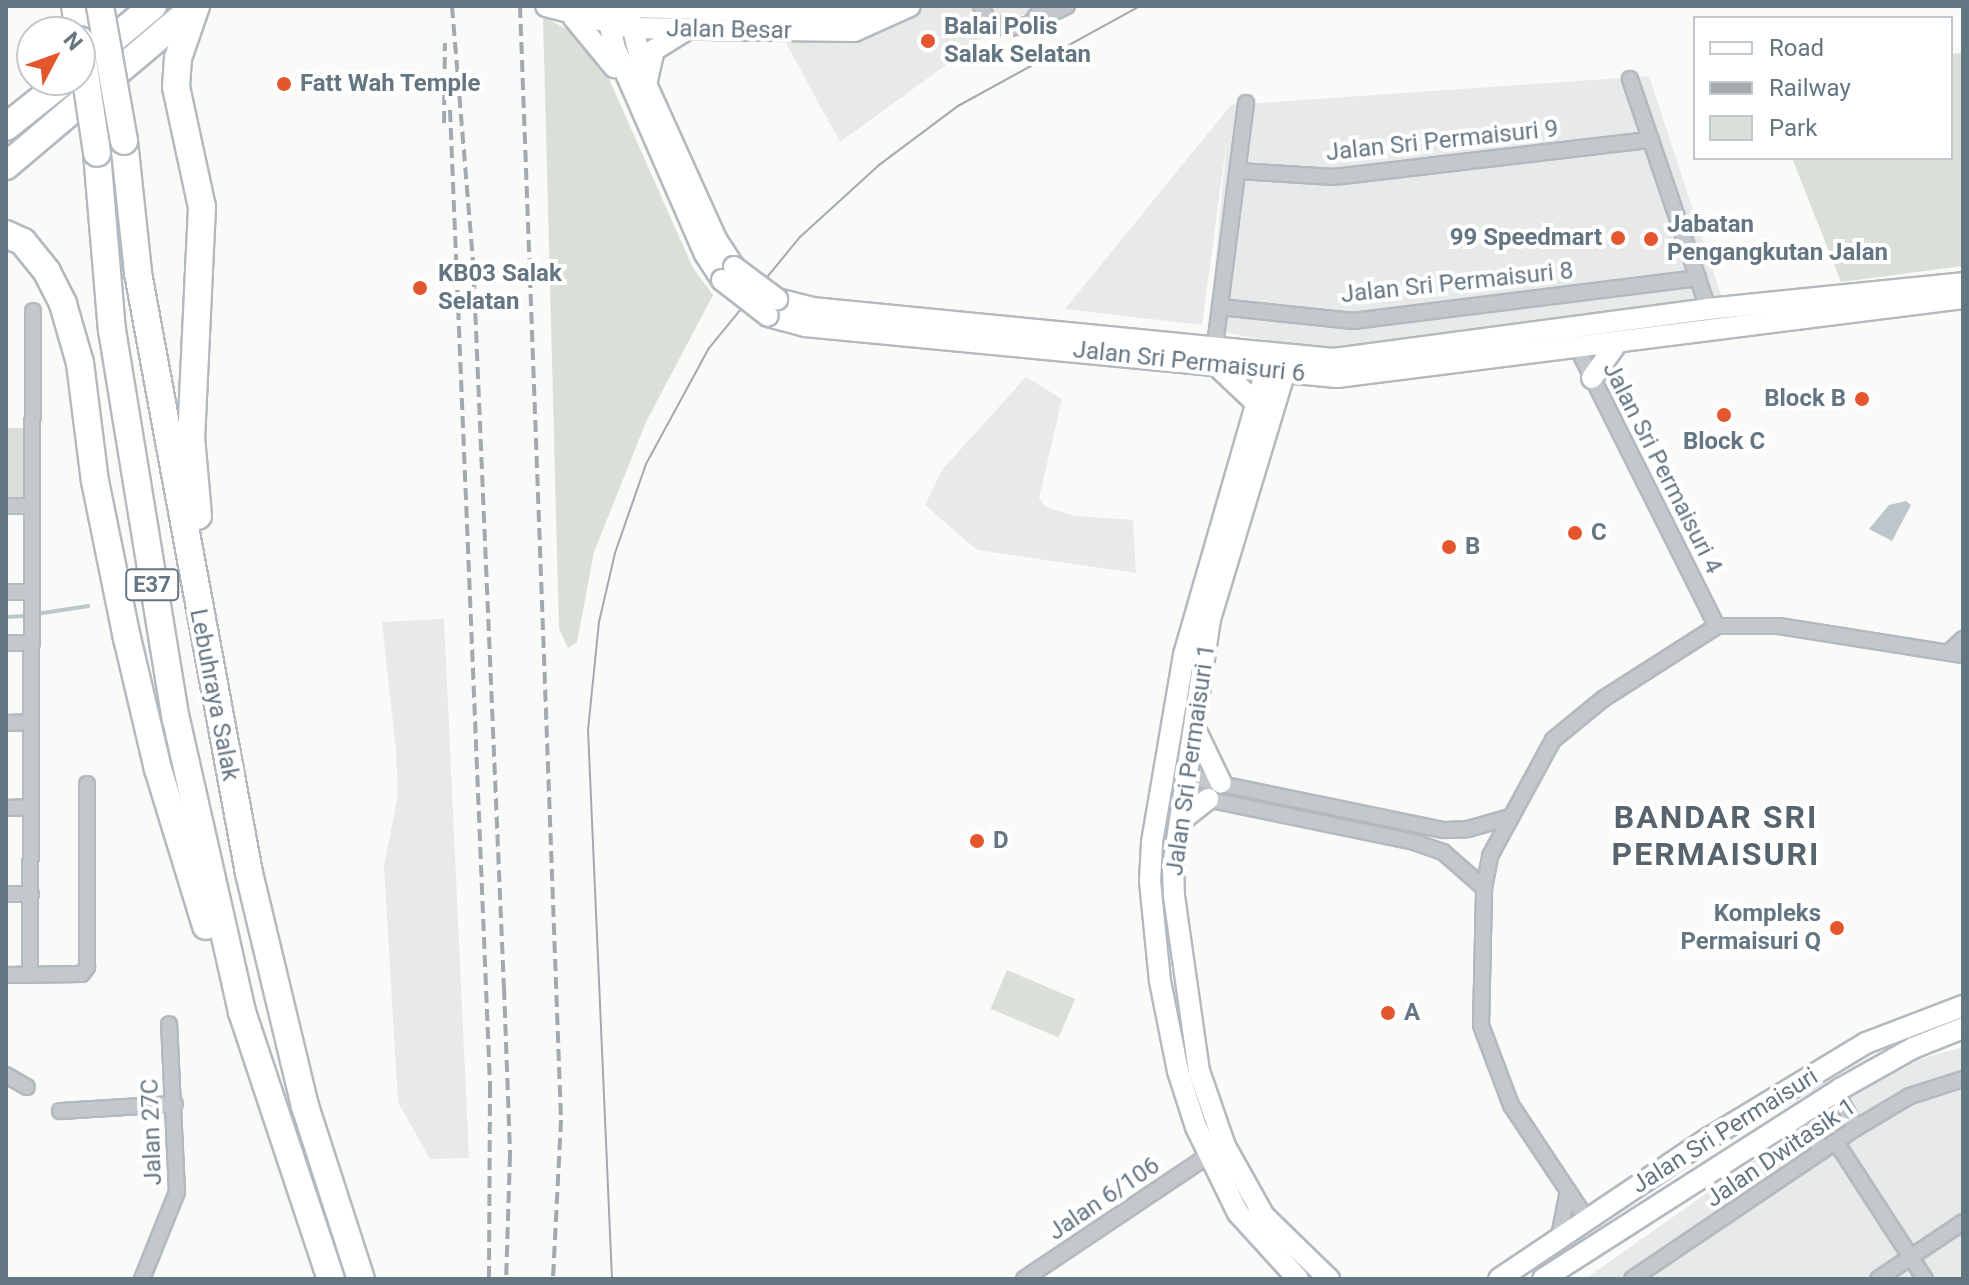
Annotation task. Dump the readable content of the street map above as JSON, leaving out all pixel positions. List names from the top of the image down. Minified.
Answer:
{"streets":{"highway":["E37","Lebuhraya Salak"],"street":["Jalan Besar","Jalan Sri Permaisuri 9","Jalan Sri Permaisuri 8","Jalan Sri Permaisuri 6","Jalan Sri Permaisuri 4","Jalan Sri Permaisuri 1","Jalan Sri Permaisuri","Jalan 27C","Jalan Dwitasik 1","Jalan 6/106"]},"crossings":[["Jalan Besar","Jalan Sri Permaisuri 6"],["Jalan Sri Permaisuri 6","Jalan Sri Permaisuri 4"],["Jalan Sri Permaisuri 6","Jalan Sri Permaisuri 1"],["Jalan Sri Permaisuri 1","Jalan 6/106"]],"districts":["BANDAR SRI PERMAISURI"],"places":["Balai Polis Salak Selatan","Fatt Wah Temple","99 Speedmart","Jabatan Pengangkutan Jalan","KB03 Salak Selatan","Block B","Block C","C","B","D","Kompleks Permaisuri Q","A"],"legend":["Road","Railway","Park"],"north":"top right"}
